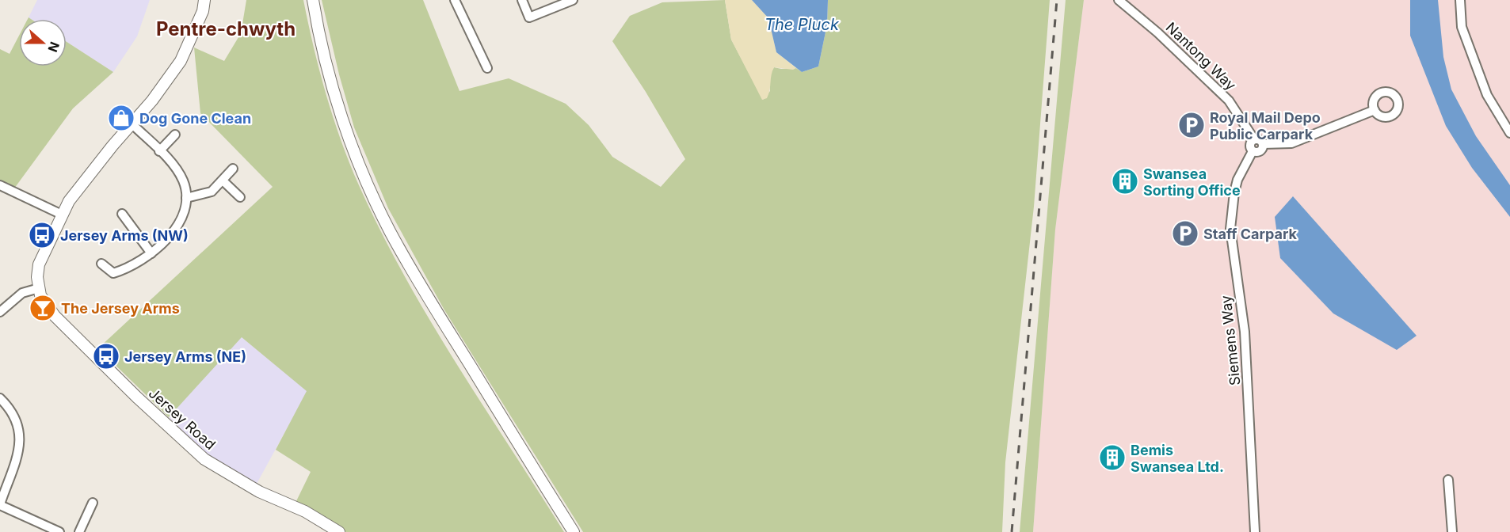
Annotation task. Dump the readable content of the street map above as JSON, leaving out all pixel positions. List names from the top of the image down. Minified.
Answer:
{"streets":{"main road":["Jersey Road"],"street":["Nantong Way","Siemens Way"]},"crossings":[["Nantong Way","Siemens Way"]],"districts":["Pentre-chwyth"],"water":["The Pluck"],"places":{"shop":["Dog Gone Clean"],"parking":["Royal Mail Depo Public Carpark","Staff Carpark"],"building":["Swansea Sorting Office","Bemis Swansea Ltd."],"bus stop":["Jersey Arms (NW)","Jersey Arms (NE)"],"bar":["The Jersey Arms"]},"north":"right"}
